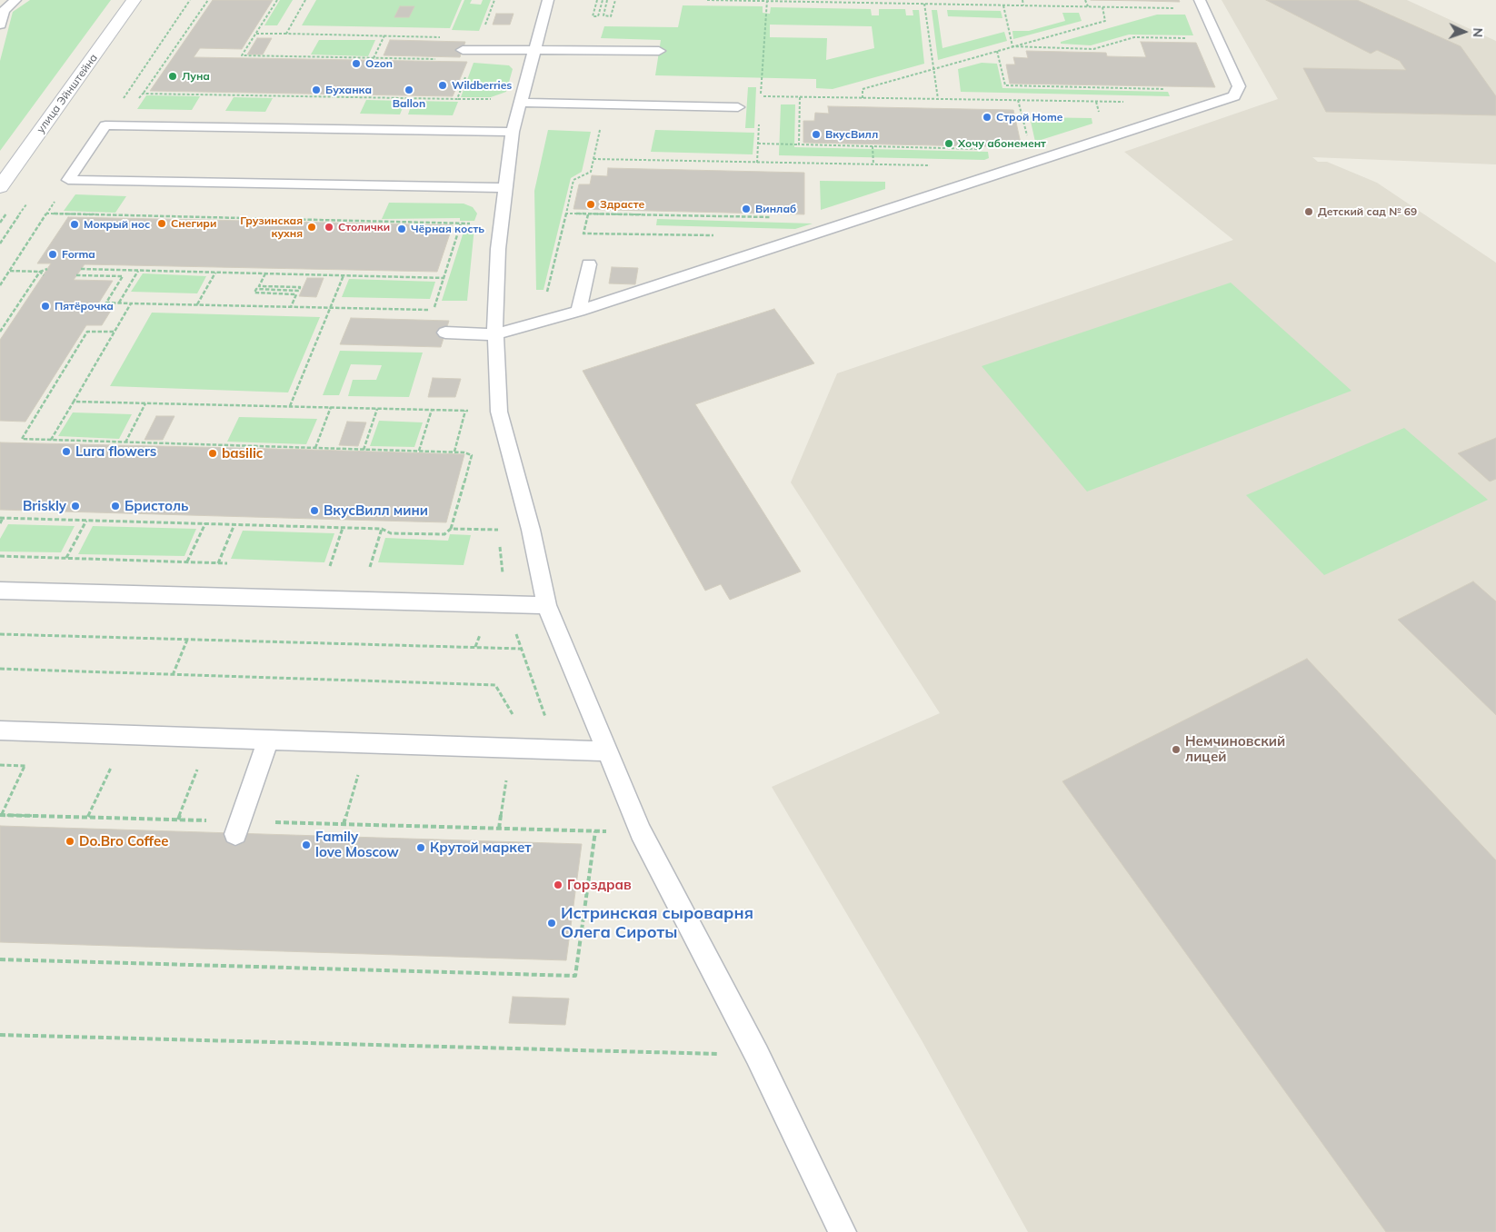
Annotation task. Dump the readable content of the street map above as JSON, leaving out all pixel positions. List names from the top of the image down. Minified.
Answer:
{"streets":{"street":["улица Эйнштейна"]},"places":["Ozon","Луна","Wildberries","Буханка","Ballon","Строй Home","ВкусВилл","Хочу абонемент","Здрасте","Винлаб","Детский сад № 69","Снегири","Мокрый нос","Грузинская кухня","Столички","Чёрная кость","Forma","Пятёрочка","Lura flowers","basilic","Briskly","Бристоль","ВкусВилл мини","Немчиновский лицей","Do.Bro Coffee","Family love Moscow","Крутой маркет","Горздрав","Истринская сыроварня Олега Сироты"],"north":"right"}
